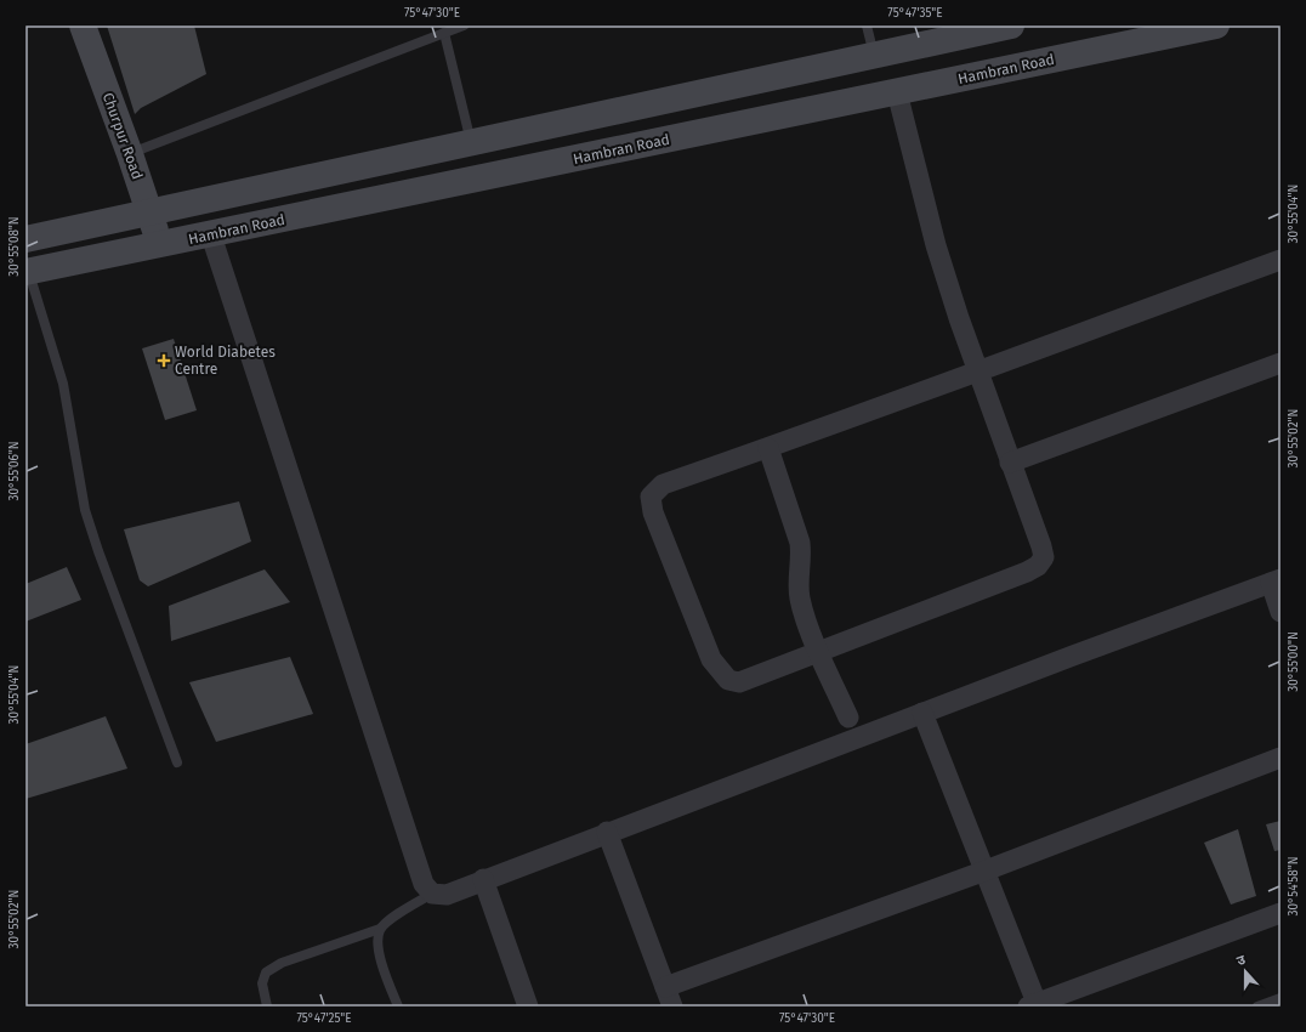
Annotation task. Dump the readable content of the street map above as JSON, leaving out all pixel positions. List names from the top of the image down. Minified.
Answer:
{"streets":{"main road":["Hambran Road","Churpur Road"]},"crossings":[["Hambran Road","Churpur Road"]],"places":{"health":["World Diabetes Centre"]},"north":"top","coordinates":["75°47'30\"E","75°47'35\"E","30°55'04\"N","30°55'08\"N","30°55'02\"N","30°55'06\"N","30°55'00\"N","30°54'58\"N","75°47'25\"E"]}
